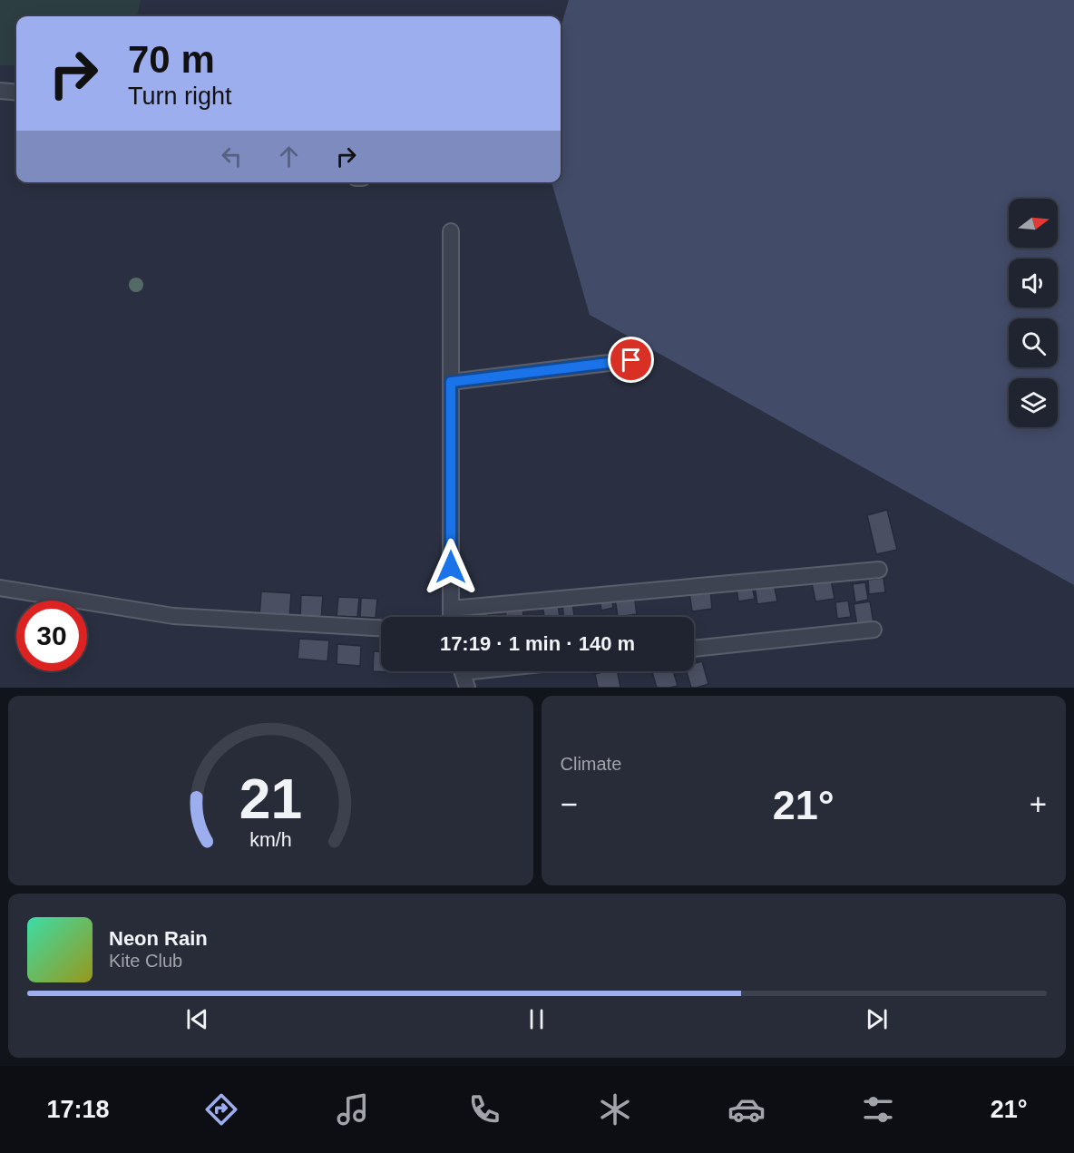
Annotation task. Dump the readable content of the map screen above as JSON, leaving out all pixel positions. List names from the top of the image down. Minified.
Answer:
{"north":"right","page":{"turn":["70 m","Turn right"],"limit":"30","trip":"17:19 · 1 min · 140 m","tile":"Climate","heat":["−","21°","+"],"song":["Neon Rain","Kite Club"],"tabs":["17:18","21°"],"gauge":["21","km/h"]}}
